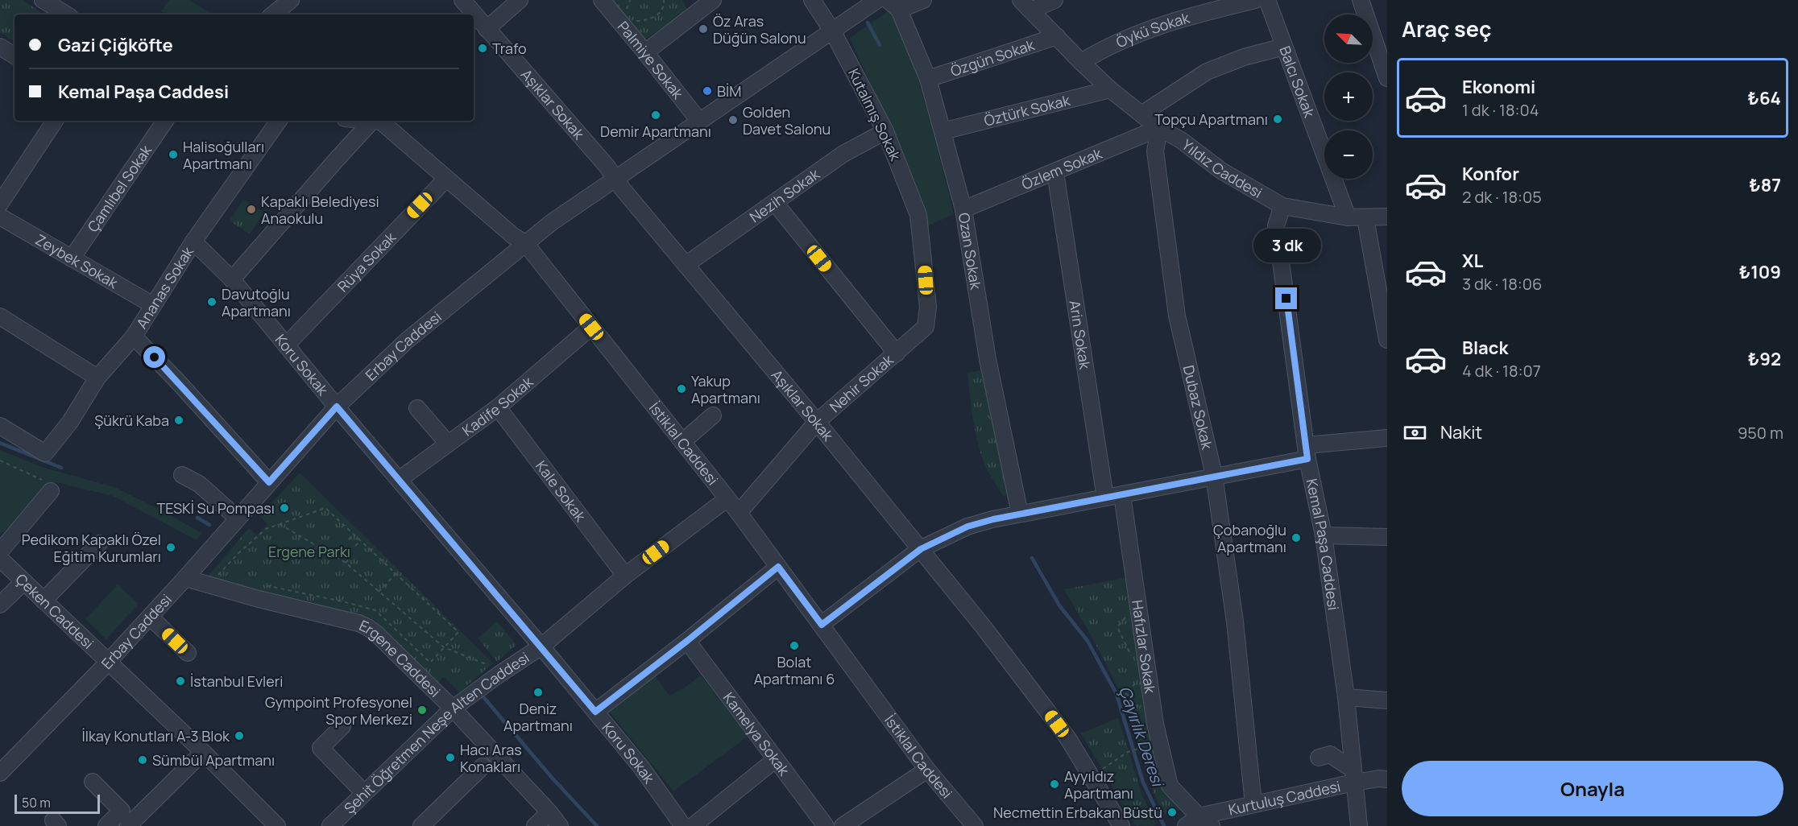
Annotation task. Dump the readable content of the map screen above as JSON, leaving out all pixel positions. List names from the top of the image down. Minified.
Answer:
{"streets":{"street":["Öykü Sokak","Özgün Sokak","Palmiye Sokak","Balcı Sokak","Aşıklar Sokak","Öztürk Sokak","Kutalmış Sokak","Yıldız Caddesi","Özlem Sokak","Çamlıbel Sokak","Nezih Sokak","Ozan Sokak","Zeybek Sokak","Rüya Sokak","Ananas Sokak","Arin Sokak","Erbay Caddesi","Koru Sokak","Nehir Sokak","Kadife Sokak","Dubaz Sokak","İstiklal Caddesi","Kale Sokak","Kemal Paşa Caddesi","Çeken Caddesi","Hafızlar Sokak","Ergene Caddesi","Şehit Öğretmen Neşe Alten Caddesi","Kamelya Sokak","Kurtuluş Caddesi"]},"crossings":[["Öykü Sokak","Yıldız Caddesi"],["Özgün Sokak","Yıldız Caddesi"],["Özgün Sokak","Ozan Sokak"],["Palmiye Sokak","Erbay Caddesi"],["Balcı Sokak","Yıldız Caddesi"],["Aşıklar Sokak","Nezih Sokak"],["Aşıklar Sokak","Erbay Caddesi"],["Aşıklar Sokak","Nehir Sokak"],["Öztürk Sokak","Yıldız Caddesi"],["Öztürk Sokak","Ozan Sokak"],["Kutalmış Sokak","Nezih Sokak"],["Kutalmış Sokak","Erbay Caddesi"],["Kutalmış Sokak","Nehir Sokak"],["Yıldız Caddesi","Özlem Sokak"],["Yıldız Caddesi","Dubaz Sokak"],["Yıldız Caddesi","Kemal Paşa Caddesi"],["Özlem Sokak","Ozan Sokak"],["Özlem Sokak","Arin Sokak"],["Özlem Sokak","Dubaz Sokak"],["Çamlıbel Sokak","Zeybek Sokak"],["Zeybek Sokak","Ananas Sokak"],["Rüya Sokak","Koru Sokak"],["Rüya Sokak","İstiklal Caddesi"],["Ananas Sokak","Koru Sokak"],["Erbay Caddesi","Koru Sokak"],["Erbay Caddesi","İstiklal Caddesi"],["Erbay Caddesi","Çeken Caddesi"],["Erbay Caddesi","Ergene Caddesi"],["Koru Sokak","Kadife Sokak"],["Koru Sokak","Şehit Öğretmen Neşe Alten Caddesi"],["Nehir Sokak","İstiklal Caddesi"],["Kadife Sokak","İstiklal Caddesi"],["Kadife Sokak","Kale Sokak"],["Dubaz Sokak","Kurtuluş Caddesi"],["İstiklal Caddesi","Şehit Öğretmen Neşe Alten Caddesi"],["Kale Sokak","Şehit Öğretmen Neşe Alten Caddesi"],["Kemal Paşa Caddesi","Kurtuluş Caddesi"],["Hafızlar Sokak","Kurtuluş Caddesi"],["Ergene Caddesi","Şehit Öğretmen Neşe Alten Caddesi"]],"water":["Çayırlık Deresi"],"parks":["Ergene Parkı"],"places":["Öz Aras Düğün Salonu","Trafo","BİM","Demir Apartmanı","Topçu Apartmanı","Golden Davet Salonu","Halisoğulları Apartmanı","Kapaklı Belediyesi Anaokulu","Davutoğlu Apartmanı","Yakup Apartmanı","Şükrü Kaba","TESKİ Su Pompası","Çobanoğlu Apartmanı","Pedikom Kapaklı Özel Eğitim Kurumları","Bolat Apartmanı 6","İstanbul Evleri","Deniz Apartmanı","Gympoint Profesyonel Spor Merkezi","İlkay Konutları A-3 Blok","Hacı Aras Konakları","Sümbül Apartmanı","Ayyıldız Apartmanı","Necmettin Erbakan Büstü"],"scale_bar":"50 m","north":"top left","page":{"heading":"Araç seç","map_buttons":["+","−"],"banner":["Gazi Çiğköfte","Kemal Paşa Caddesi"],"list":[{"name":"Ekonomi","note":"1 dk · 18:04","value":"₺64"},{"name":"Konfor","note":"2 dk · 18:05","value":"₺87"},{"name":"XL","note":"3 dk · 18:06","value":"₺109"},{"name":"Black","note":"4 dk · 18:07","value":"₺92"}],"bubble":"3 dk","pay":["Nakit","950 m"],"buttons":"Onayla","scale":"50 m"}}
